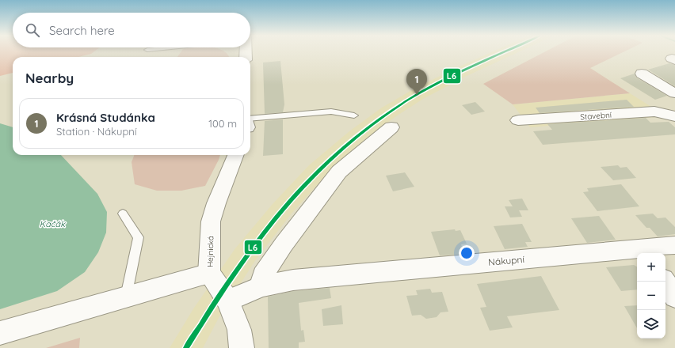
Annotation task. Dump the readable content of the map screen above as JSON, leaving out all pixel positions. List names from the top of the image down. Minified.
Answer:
{"streets":{"street":["Stavební","Hejnická","Nákupní"]},"crossings":[["Hejnická","Nákupní"]],"water":["Kačák"],"lines":["transit line L6"],"page":{"search":"Search here","heading":"Nearby","pins":"1","list":[{"mark":"1","name":"Krásná Studánka","note":"Station · Nákupní","value":"100 m"}],"map_buttons":["+","−"]}}
